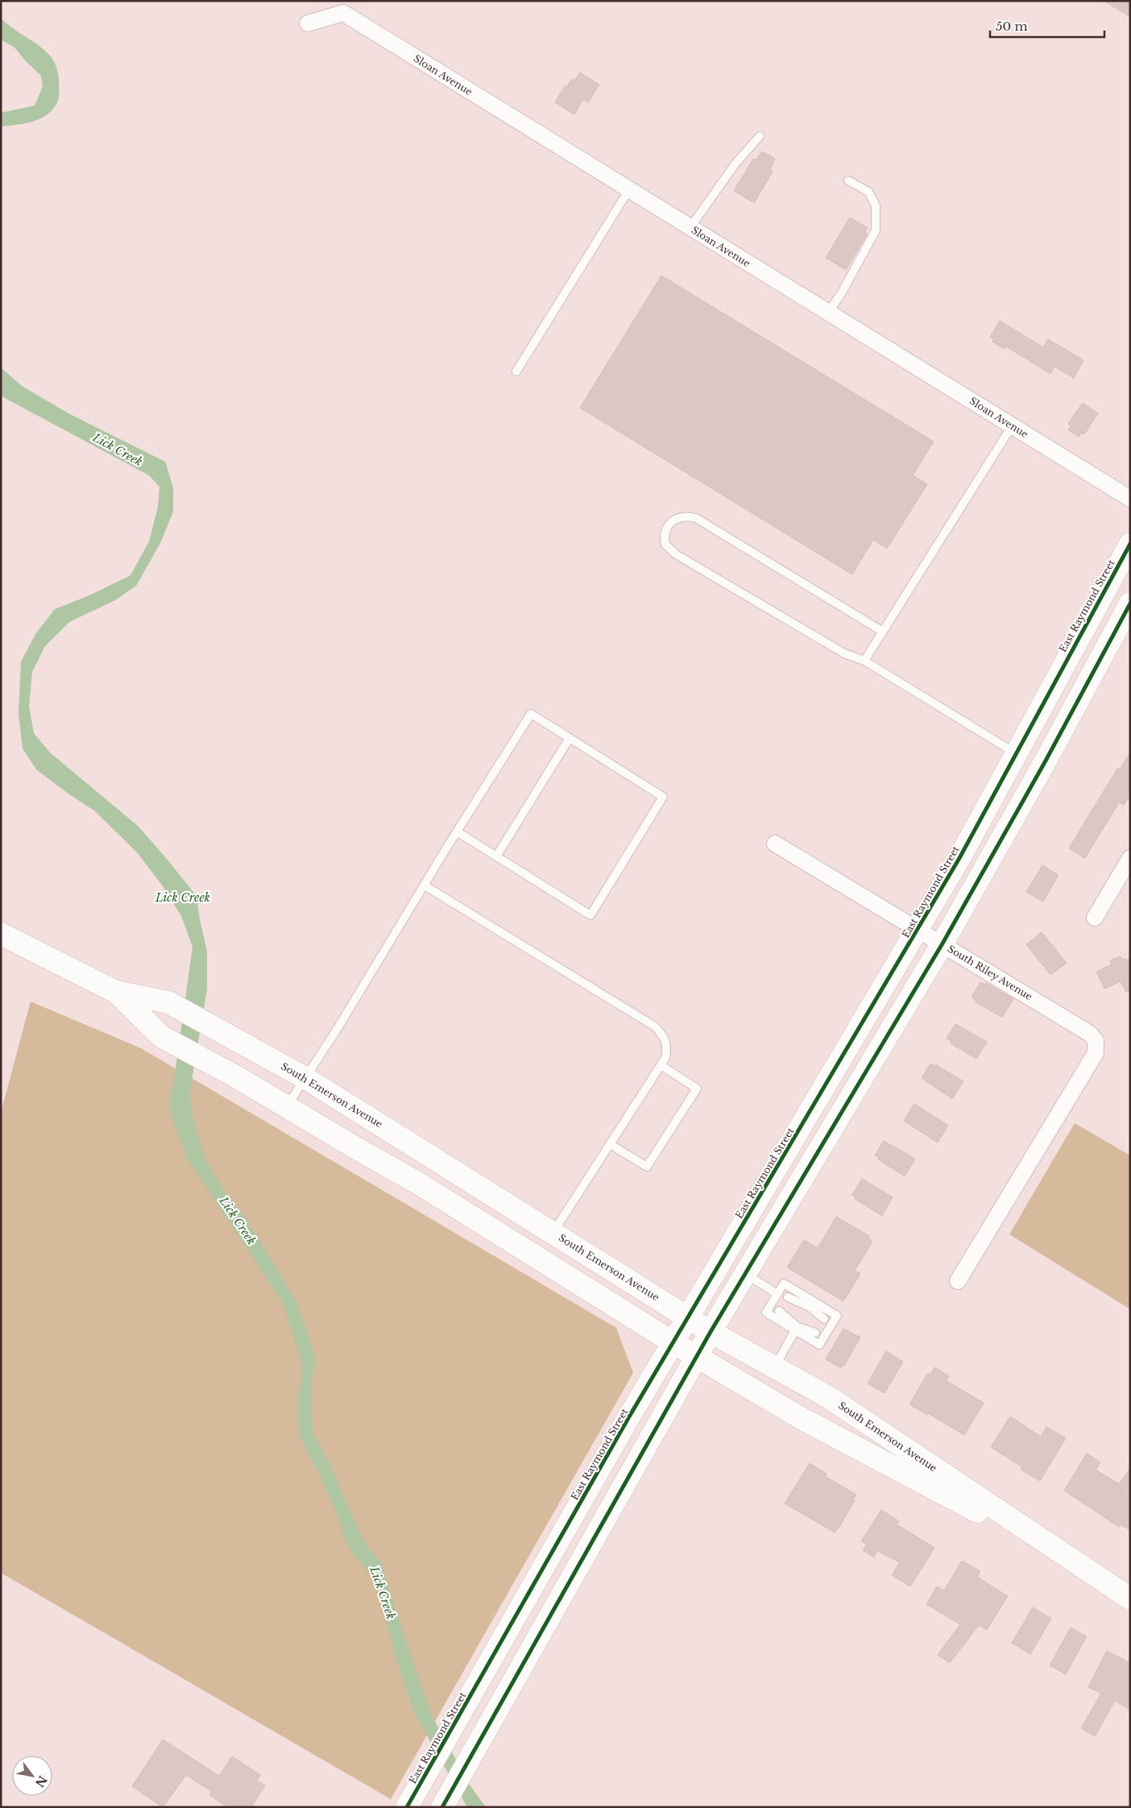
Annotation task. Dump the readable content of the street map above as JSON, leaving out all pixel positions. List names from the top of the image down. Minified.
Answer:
{"streets":{"main road":["East Raymond Street","South Emerson Avenue"],"street":["Sloan Avenue","South Riley Avenue"]},"crossings":[["East Raymond Street","South Riley Avenue"],["East Raymond Street","South Emerson Avenue"]],"water":["Lick Creek"],"scale_bar":"50 m","north":"bottom right"}
